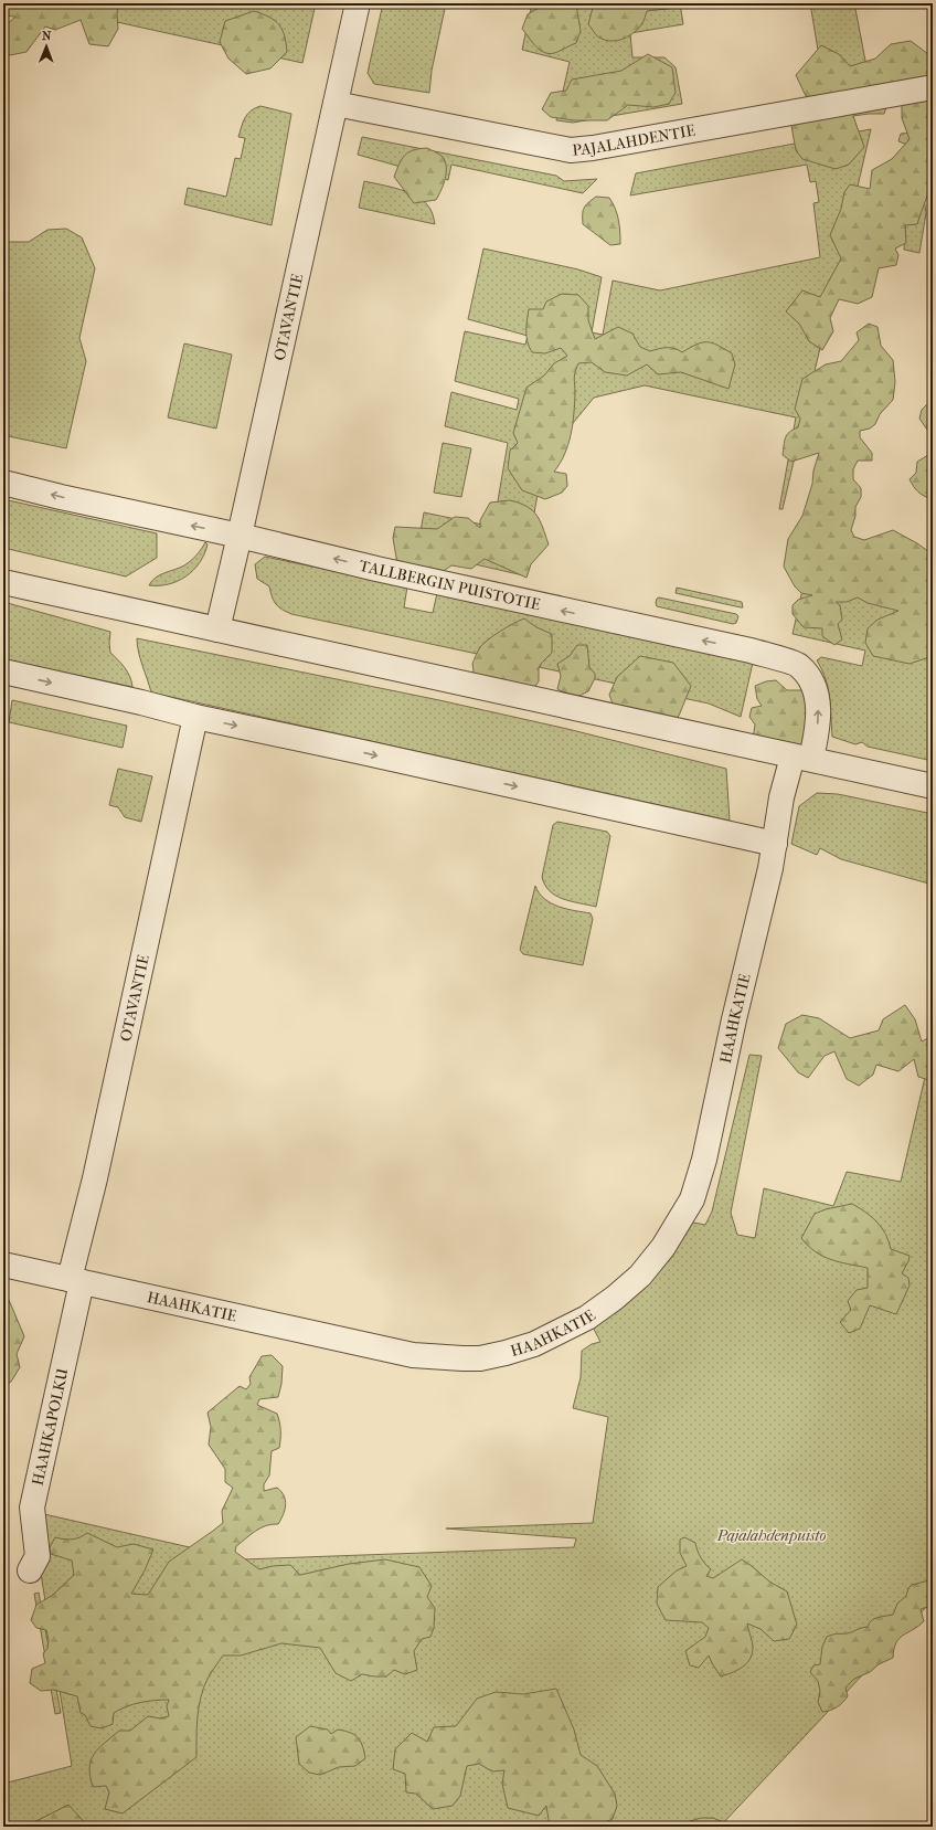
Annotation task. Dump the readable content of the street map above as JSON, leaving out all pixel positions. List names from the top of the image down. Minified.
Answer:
{"streets":{"street":["PAJALAHDENTIE","OTAVANTIE","TALLBERGIN PUISTOTIE","HAAHKATIE","HAAHKAPOLKU"]},"crossings":[["PAJALAHDENTIE","OTAVANTIE"],["OTAVANTIE","TALLBERGIN PUISTOTIE"],["OTAVANTIE","HAAHKATIE"],["OTAVANTIE","HAAHKAPOLKU"],["TALLBERGIN PUISTOTIE","HAAHKATIE"],["HAAHKATIE","HAAHKAPOLKU"]],"parks":["Pajalahdenpuisto"],"north":"top"}
